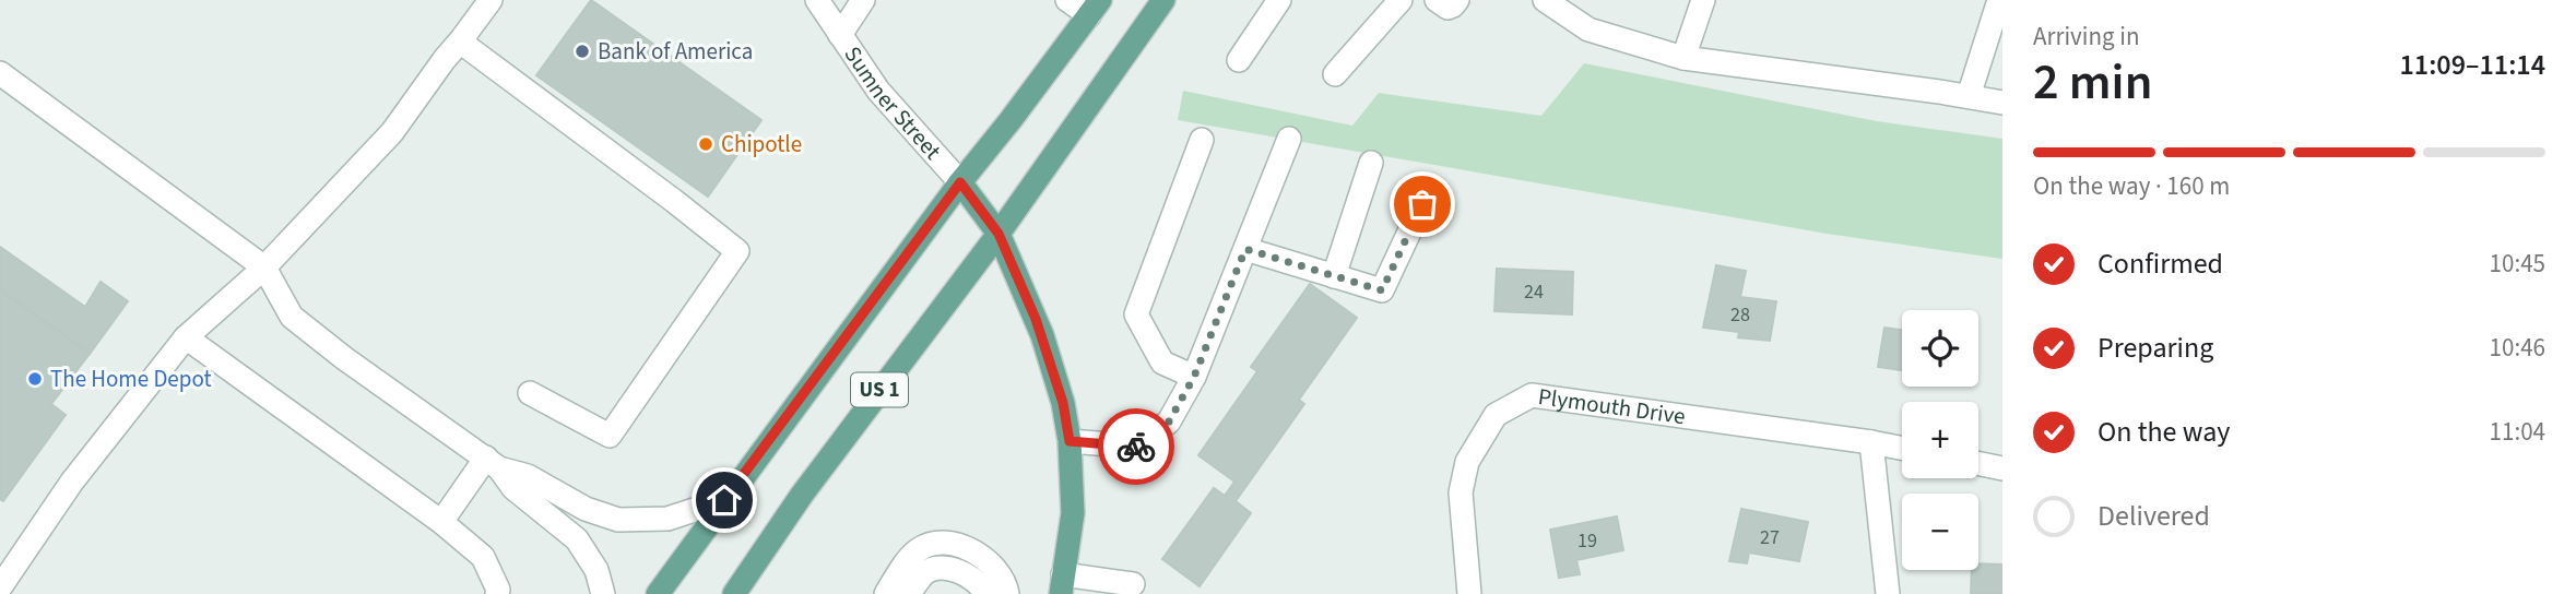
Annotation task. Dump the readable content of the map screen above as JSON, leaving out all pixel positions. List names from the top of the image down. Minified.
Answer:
{"streets":{"main road":["Sumner Street","US 1"],"street":["Plymouth Drive"]},"crossings":[["Sumner Street","US 1"]],"places":["Bank of America","Chipotle","The Home Depot"],"house_numbers":["24","28","27","19"],"page":{"heading":["2 min","Arriving in","11:09–11:14"],"bar":"On the way · 160 m","list":[["Confirmed","10:45"],["Preparing","10:46"],["On the way","11:04"],"Delivered"],"map_buttons":["+","−"]}}
